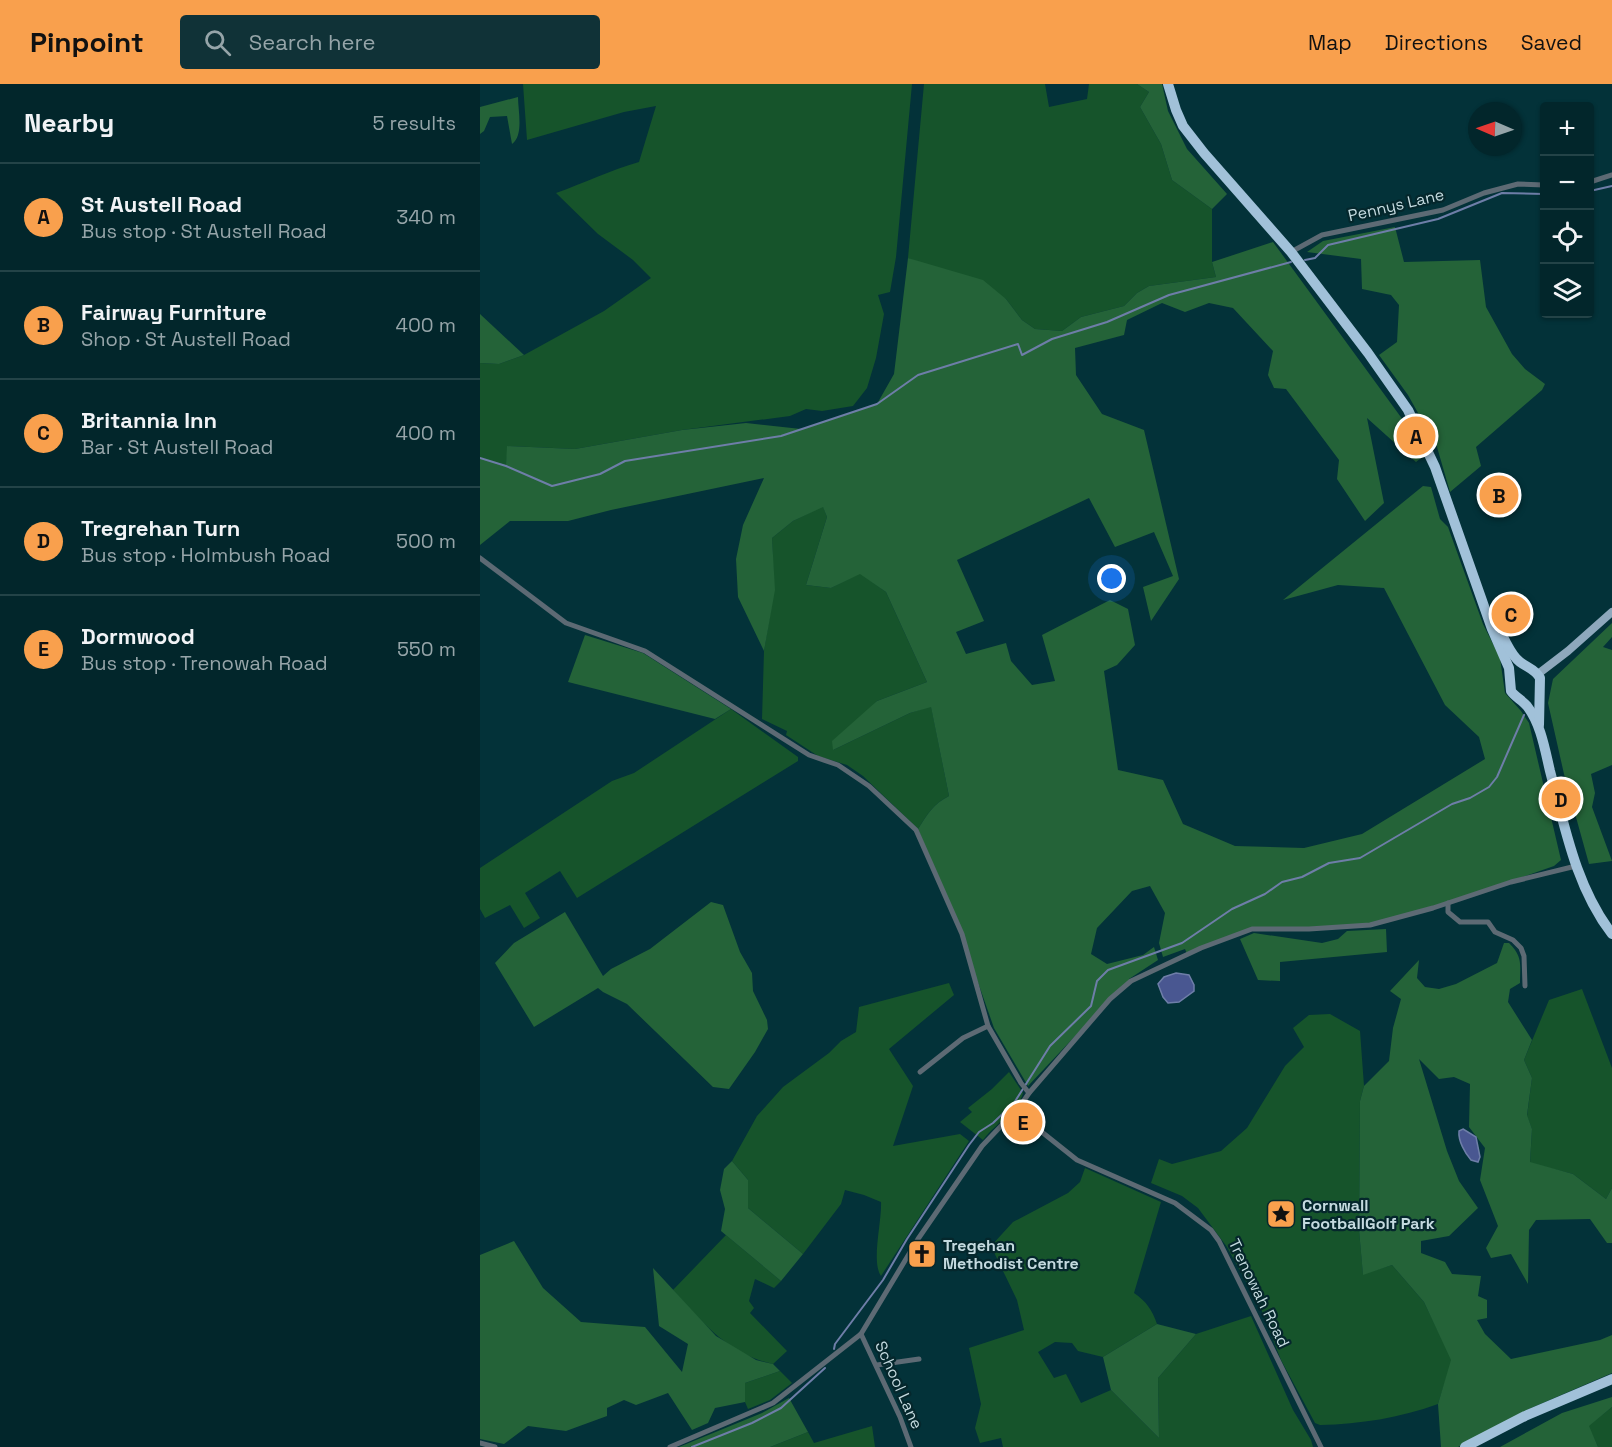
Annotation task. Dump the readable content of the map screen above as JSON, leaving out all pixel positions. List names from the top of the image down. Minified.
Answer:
{"streets":{"street":["Pennys Lane","Trenowah Road","School Lane"]},"places":{"place":["Cornwall FootballGolf Park"],"church":["Tregehan Methodist Centre"]},"north":"left","page":{"header":"Pinpoint","search":"Search here","nav":["Map","Directions","Saved"],"heading":["Nearby","5 results"],"map_buttons":["+","−"],"list":[{"mark":"A","name":"St Austell Road","note":"Bus stop · St Austell Road","value":"340 m"},{"mark":"B","name":"Fairway Furniture","note":"Shop · St Austell Road","value":"400 m"},{"mark":"C","name":"Britannia Inn","note":"Bar · St Austell Road","value":"400 m"},{"mark":"D","name":"Tregrehan Turn","note":"Bus stop · Holmbush Road","value":"500 m"},{"mark":"E","name":"Dormwood","note":"Bus stop · Trenowah Road","value":"550 m"}],"pins":["A","B","C","D","E"]}}
